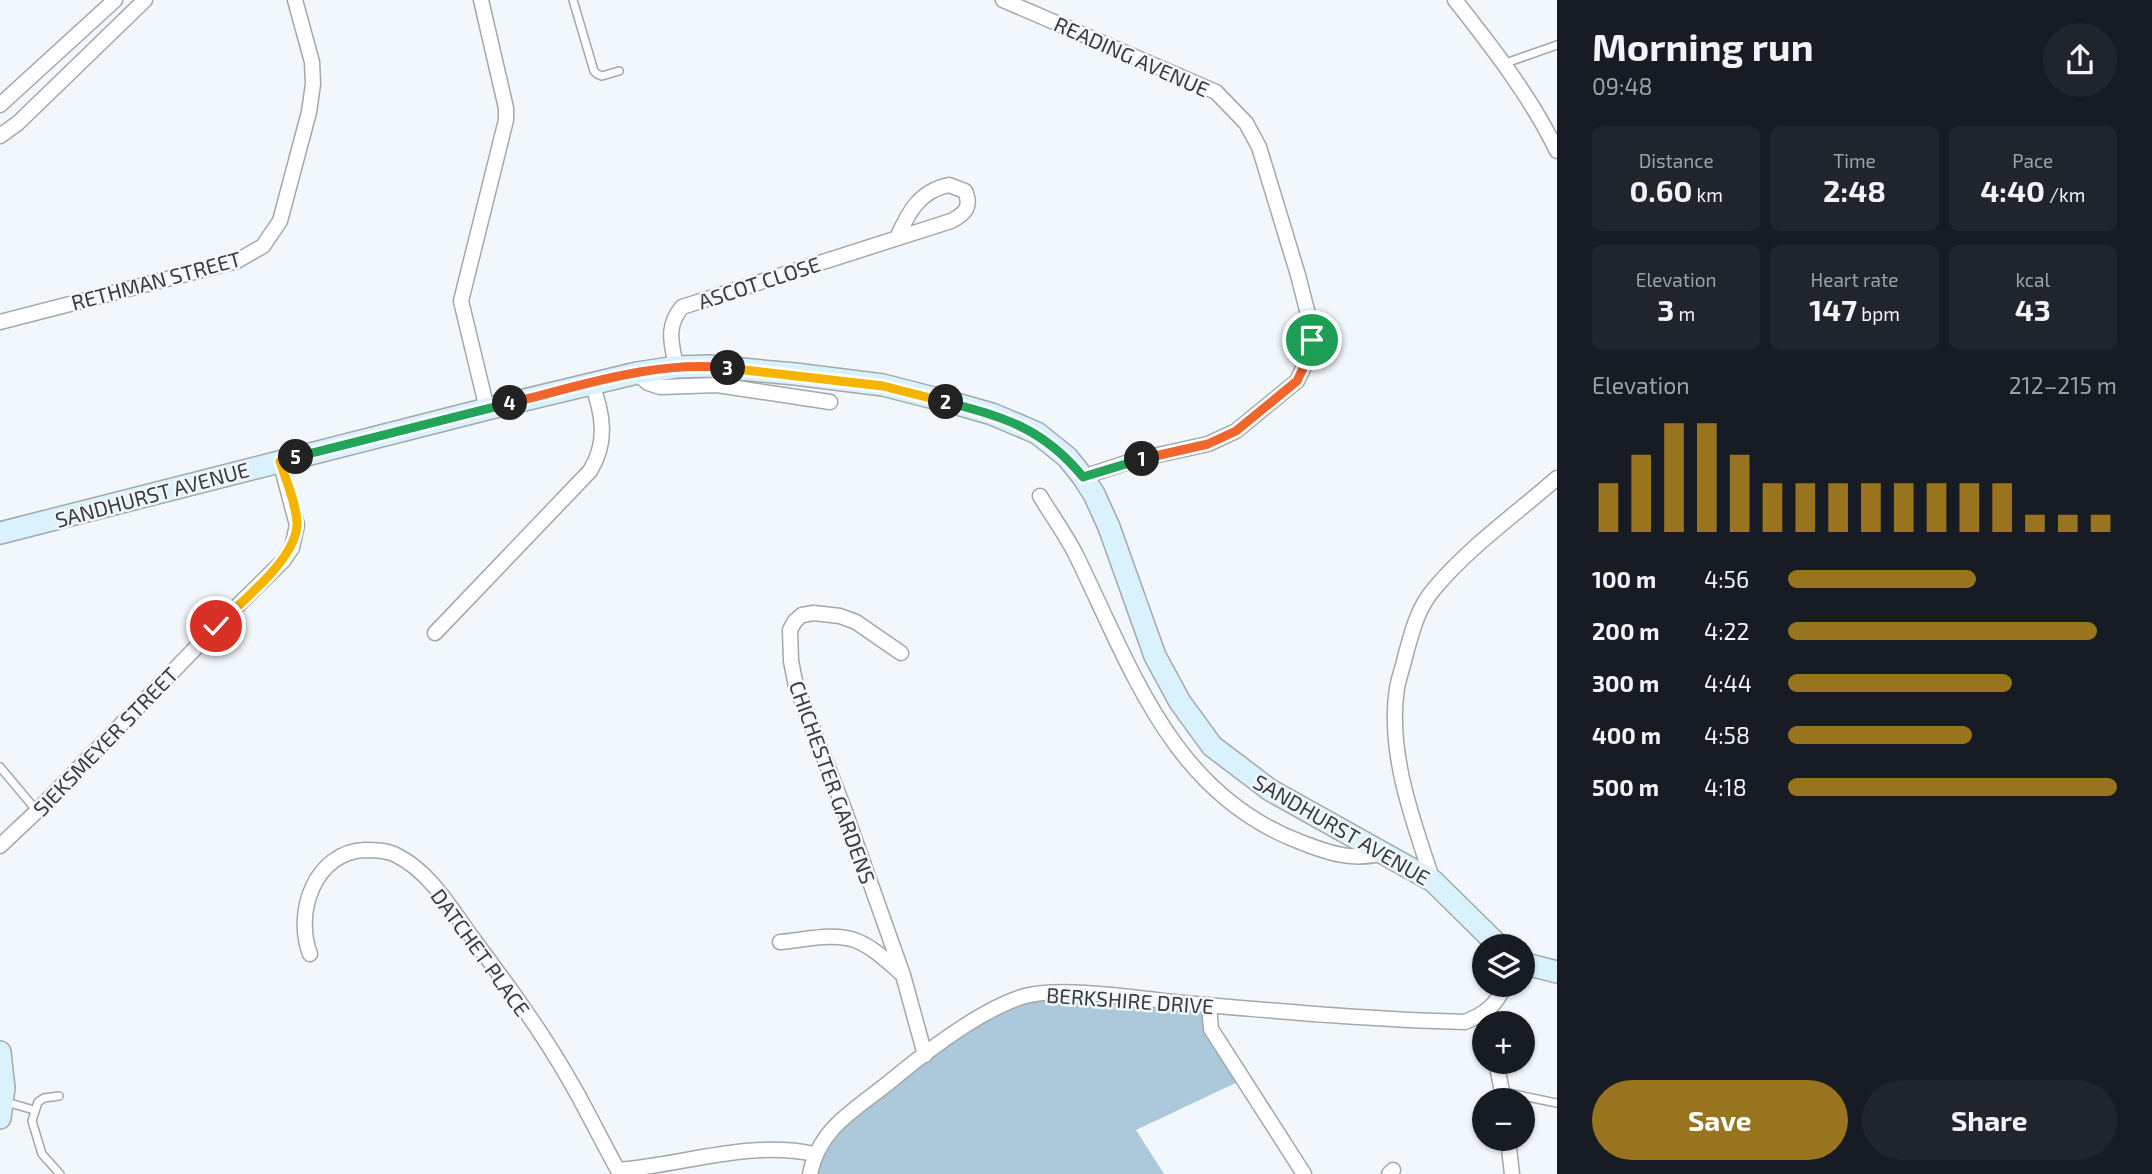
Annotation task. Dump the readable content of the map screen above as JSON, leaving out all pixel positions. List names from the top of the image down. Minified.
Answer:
{"streets":{"street":["READING AVENUE","RETHMAN STREET","ASCOT CLOSE","SANDHURST AVENUE","SIEKSMEYER STREET","CHICHESTER GARDENS","DATCHET PLACE","BERKSHIRE DRIVE"]},"crossings":[["READING AVENUE","SANDHURST AVENUE"],["ASCOT CLOSE","SANDHURST AVENUE"],["SANDHURST AVENUE","SIEKSMEYER STREET"],["CHICHESTER GARDENS","BERKSHIRE DRIVE"]],"page":{"heading":["Morning run","09:48"],"stats":[["Distance","0.60 km"],["Time","2:48"],["Pace","4:40 /km"],["Elevation","3 m"],["Heart rate","147 bpm"],["kcal","43"]],"pins":["3","2","4","5","1"],"chart":["Elevation","212–215 m"],"list":[{"name":"100 m","note":"4:56"},{"name":"200 m","note":"4:22"},{"name":"300 m","note":"4:44"},{"name":"400 m","note":"4:58"},{"name":"500 m","note":"4:18"}],"map_buttons":["+","−"],"buttons":["Save","Share"]}}
